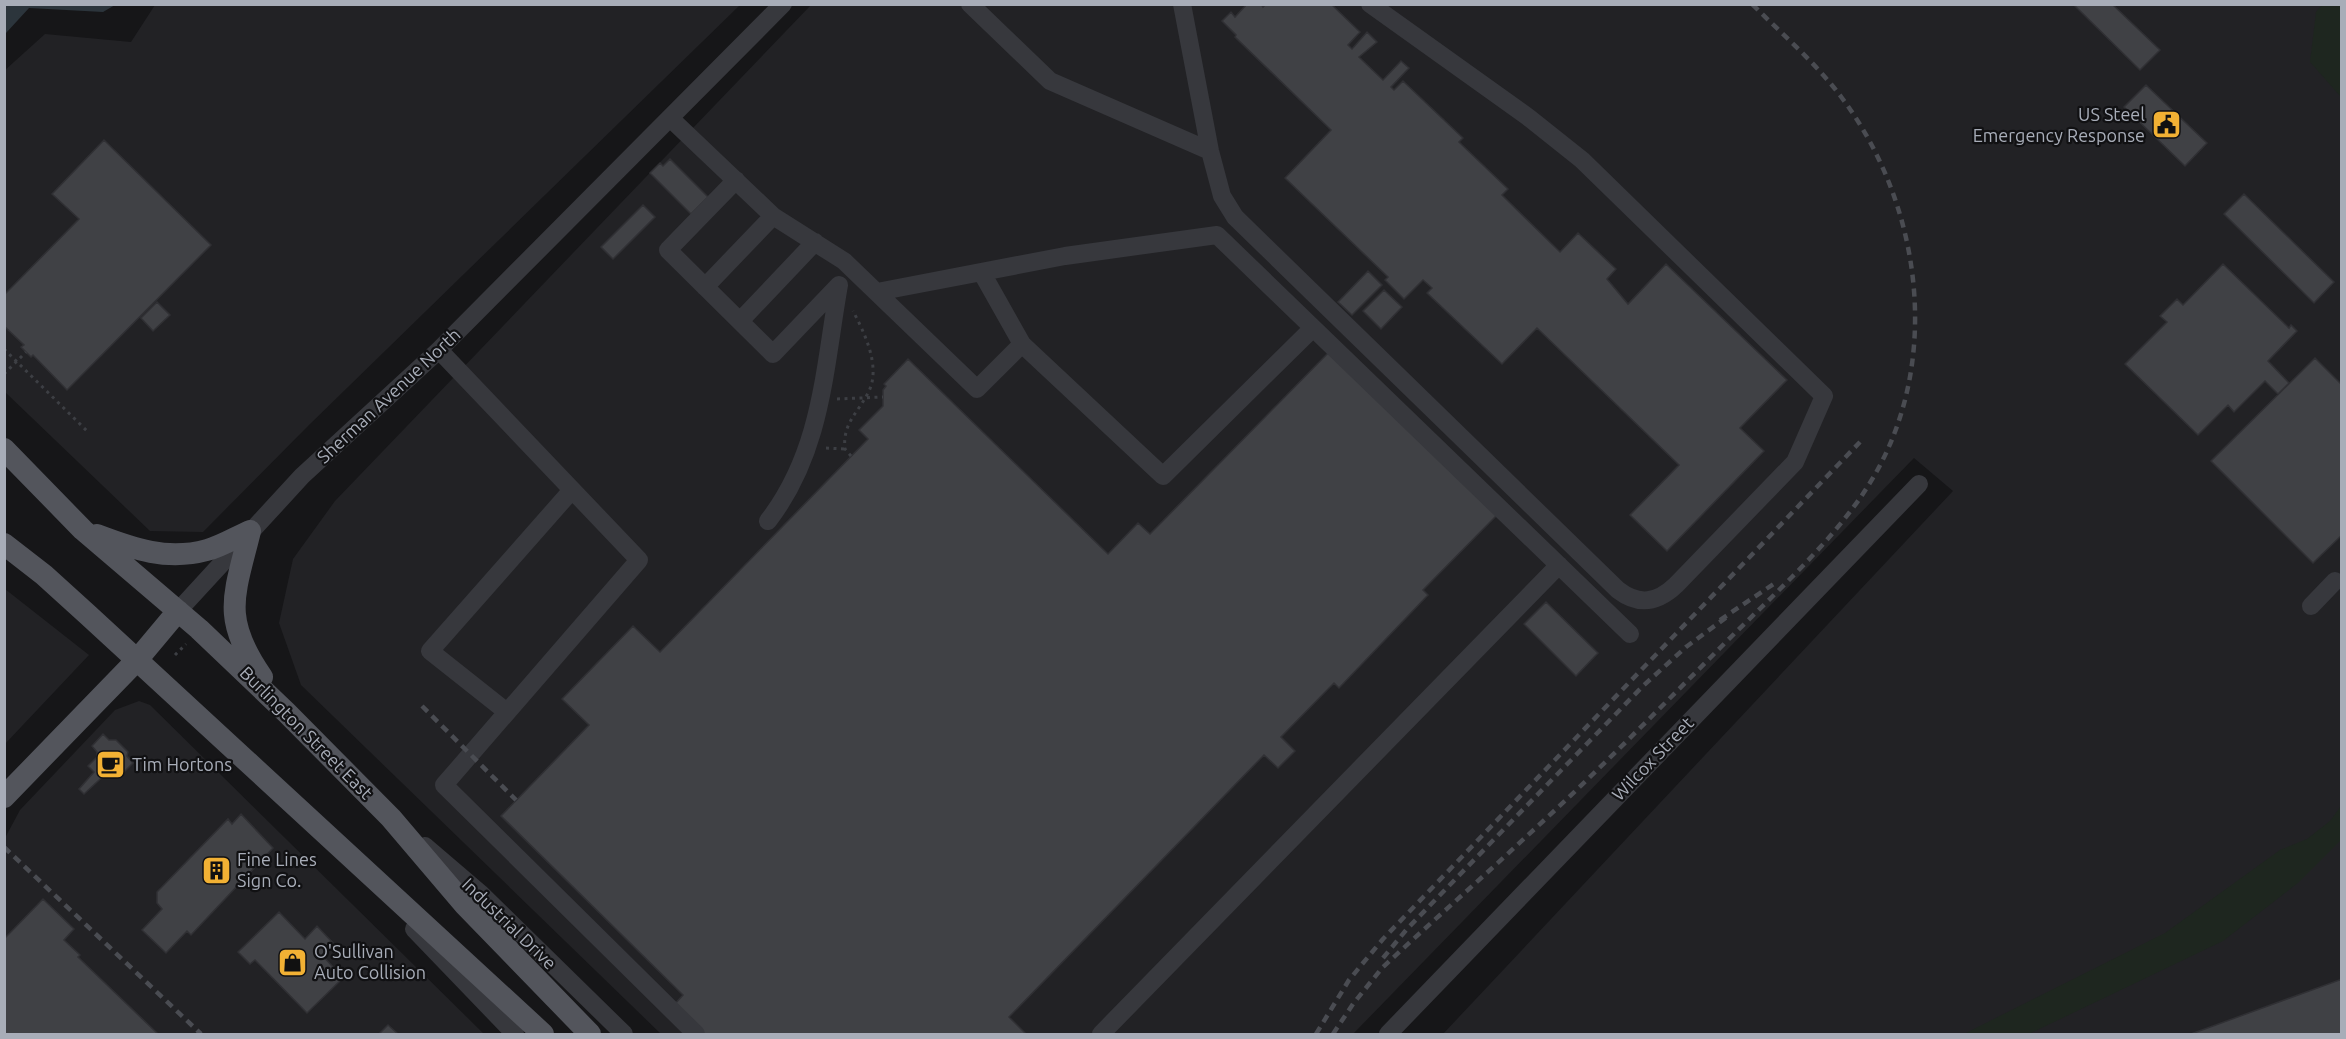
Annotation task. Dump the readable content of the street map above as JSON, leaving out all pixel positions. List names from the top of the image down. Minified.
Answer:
{"streets":{"main road":["Sherman Avenue North","Burlington Street East"],"street":["Wilcox Street","Industrial Drive"]},"crossings":[["Sherman Avenue North","Burlington Street East"],["Burlington Street East","Industrial Drive"]],"places":{"public building":["US Steel Emergency Response"],"cafe":["Tim Hortons"],"building":["Fine Lines Sign Co."],"shop":["O'Sullivan Auto Collision"]}}
